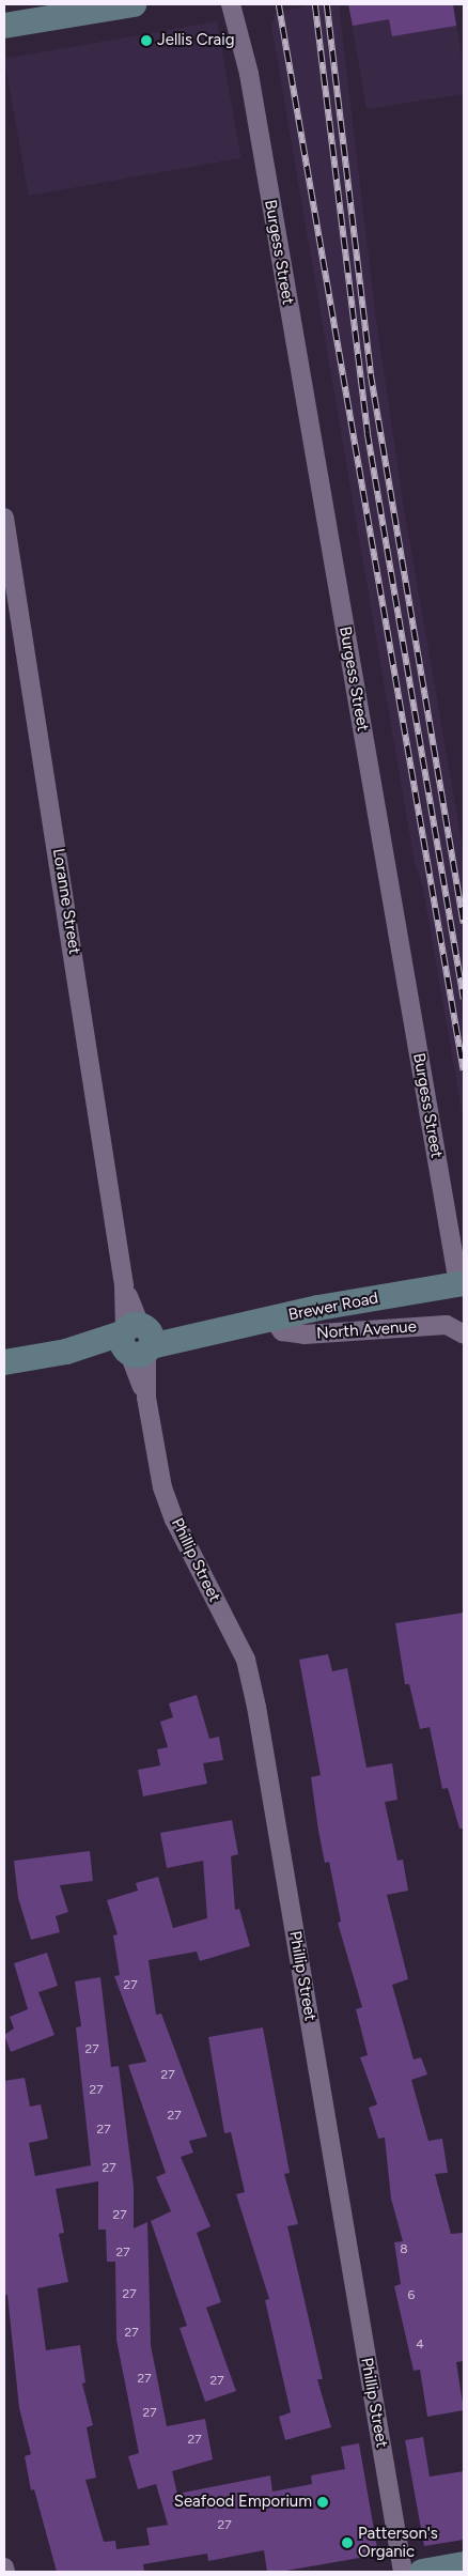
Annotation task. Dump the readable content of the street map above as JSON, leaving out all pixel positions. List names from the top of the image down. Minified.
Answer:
{"streets":{"street":["Burgess Street","Loranne Street","Brewer Road","North Avenue","Phillip Street"]},"crossings":[["Burgess Street","Brewer Road"],["Loranne Street","Brewer Road"],["Loranne Street","Phillip Street"],["Brewer Road","North Avenue"],["Brewer Road","Phillip Street"]],"places":["Jellis Craig","Seafood Emporium","Patterson's Organic"],"house_numbers":["27","27","27","27","27","27","27","27","8","27","27","6","27","4","27","27","27","27","27"]}
